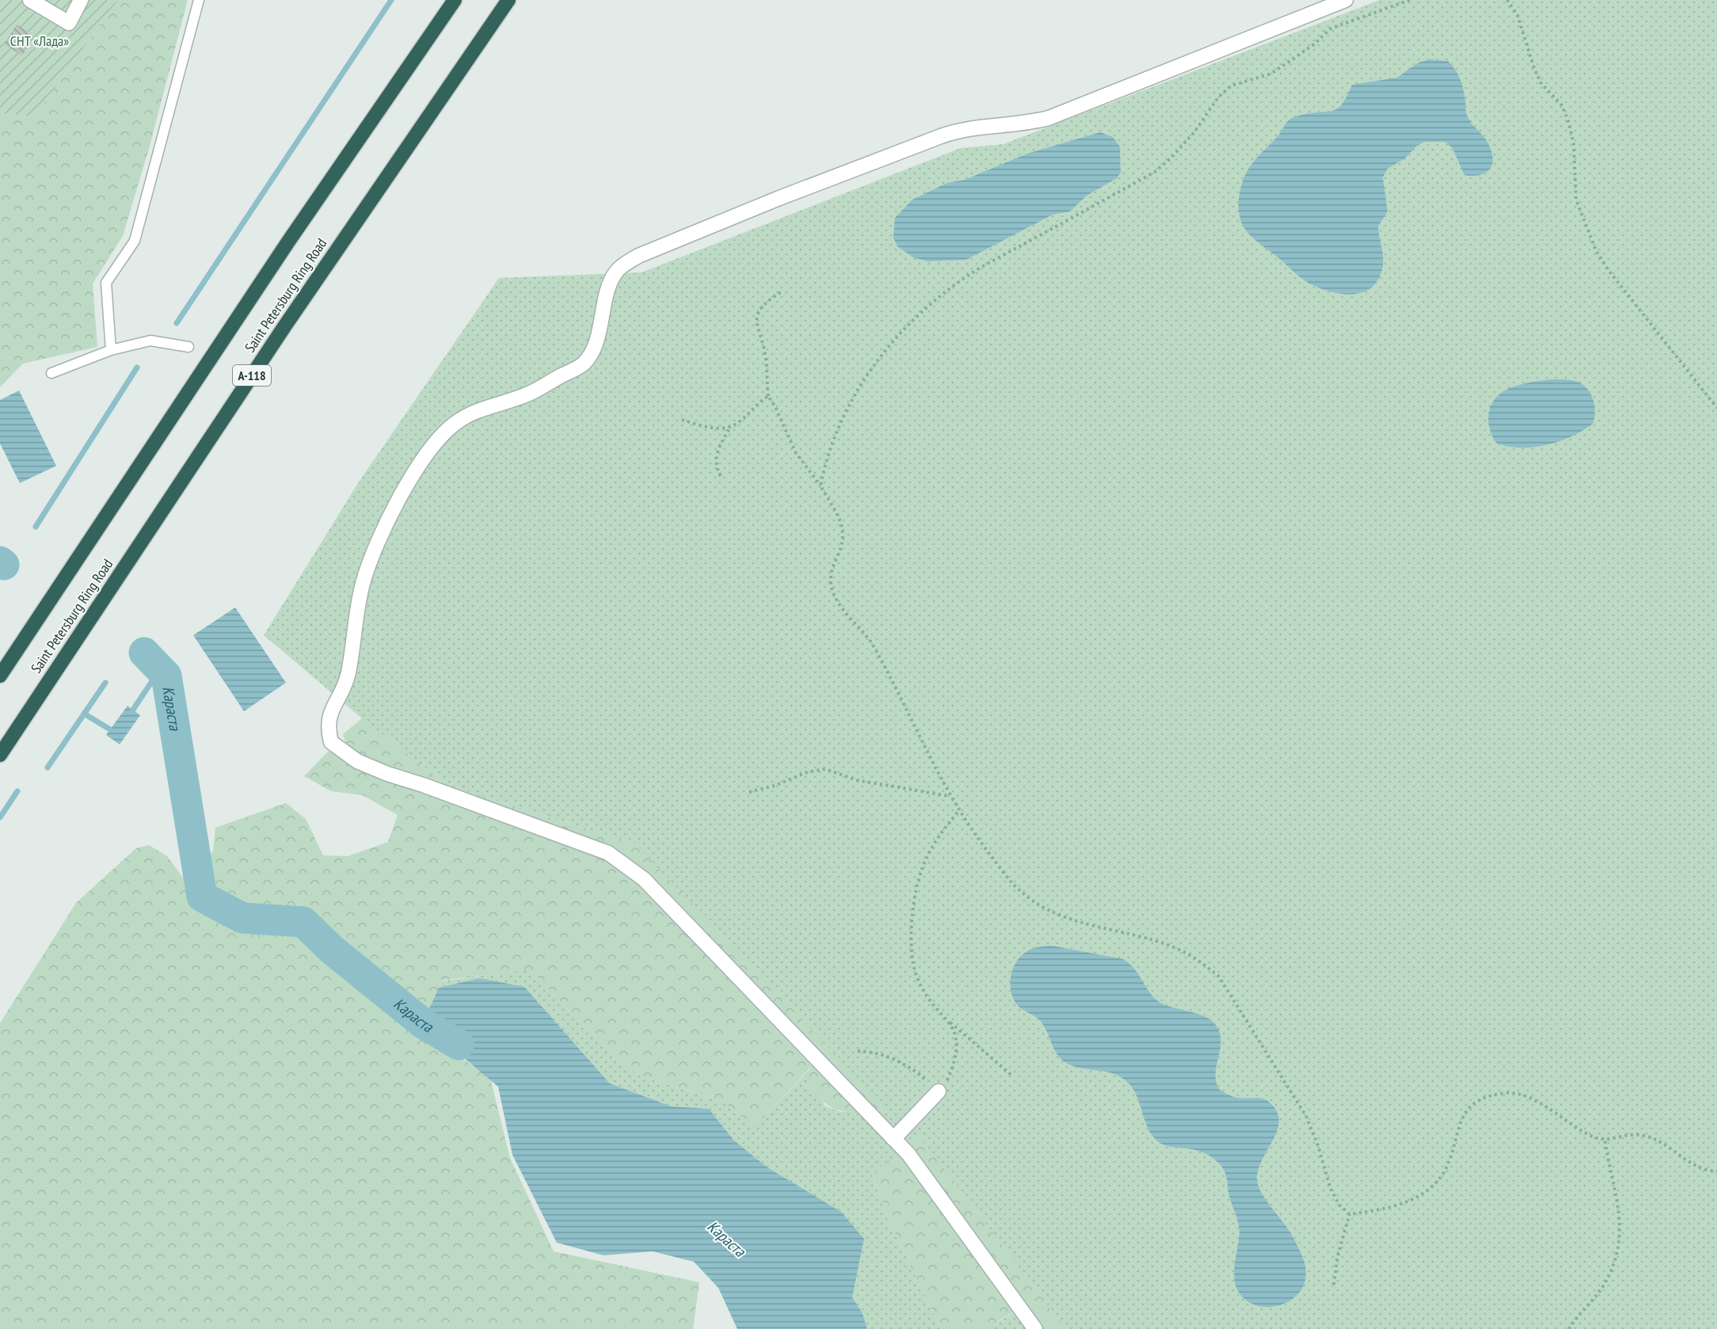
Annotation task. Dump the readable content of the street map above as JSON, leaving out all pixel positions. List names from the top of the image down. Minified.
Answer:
{"streets":{"highway":["Saint Petersburg Ring Road","А-118"]},"water":["Караста"],"parks":["СНТ «Лада»"]}
